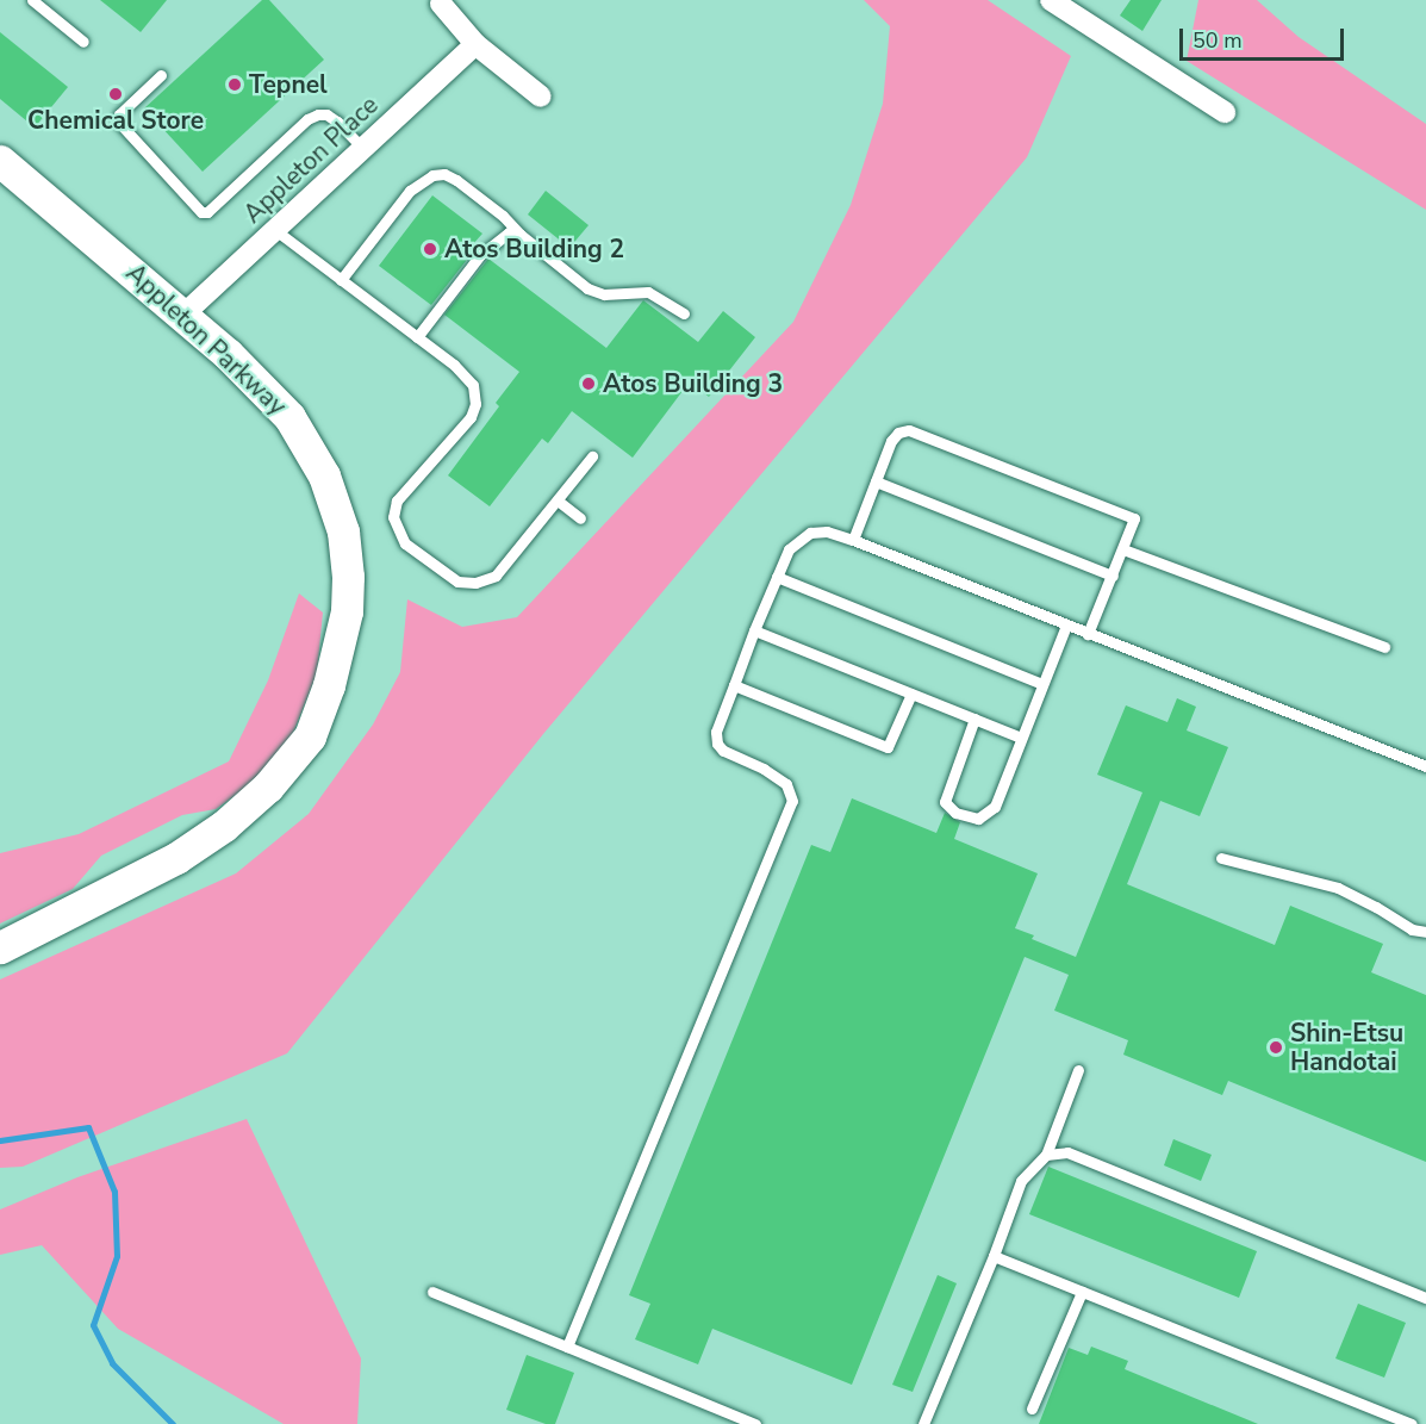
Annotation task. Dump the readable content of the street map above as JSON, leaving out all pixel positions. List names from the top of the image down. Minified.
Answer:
{"streets":{"street":["Appleton Place","Appleton Parkway"]},"crossings":[["Appleton Place","Appleton Parkway"]],"places":["Tepnel","Chemical Store","Atos Building 2","Atos Building 3","Shin-Etsu Handotai"],"scale_bar":"50 m"}
